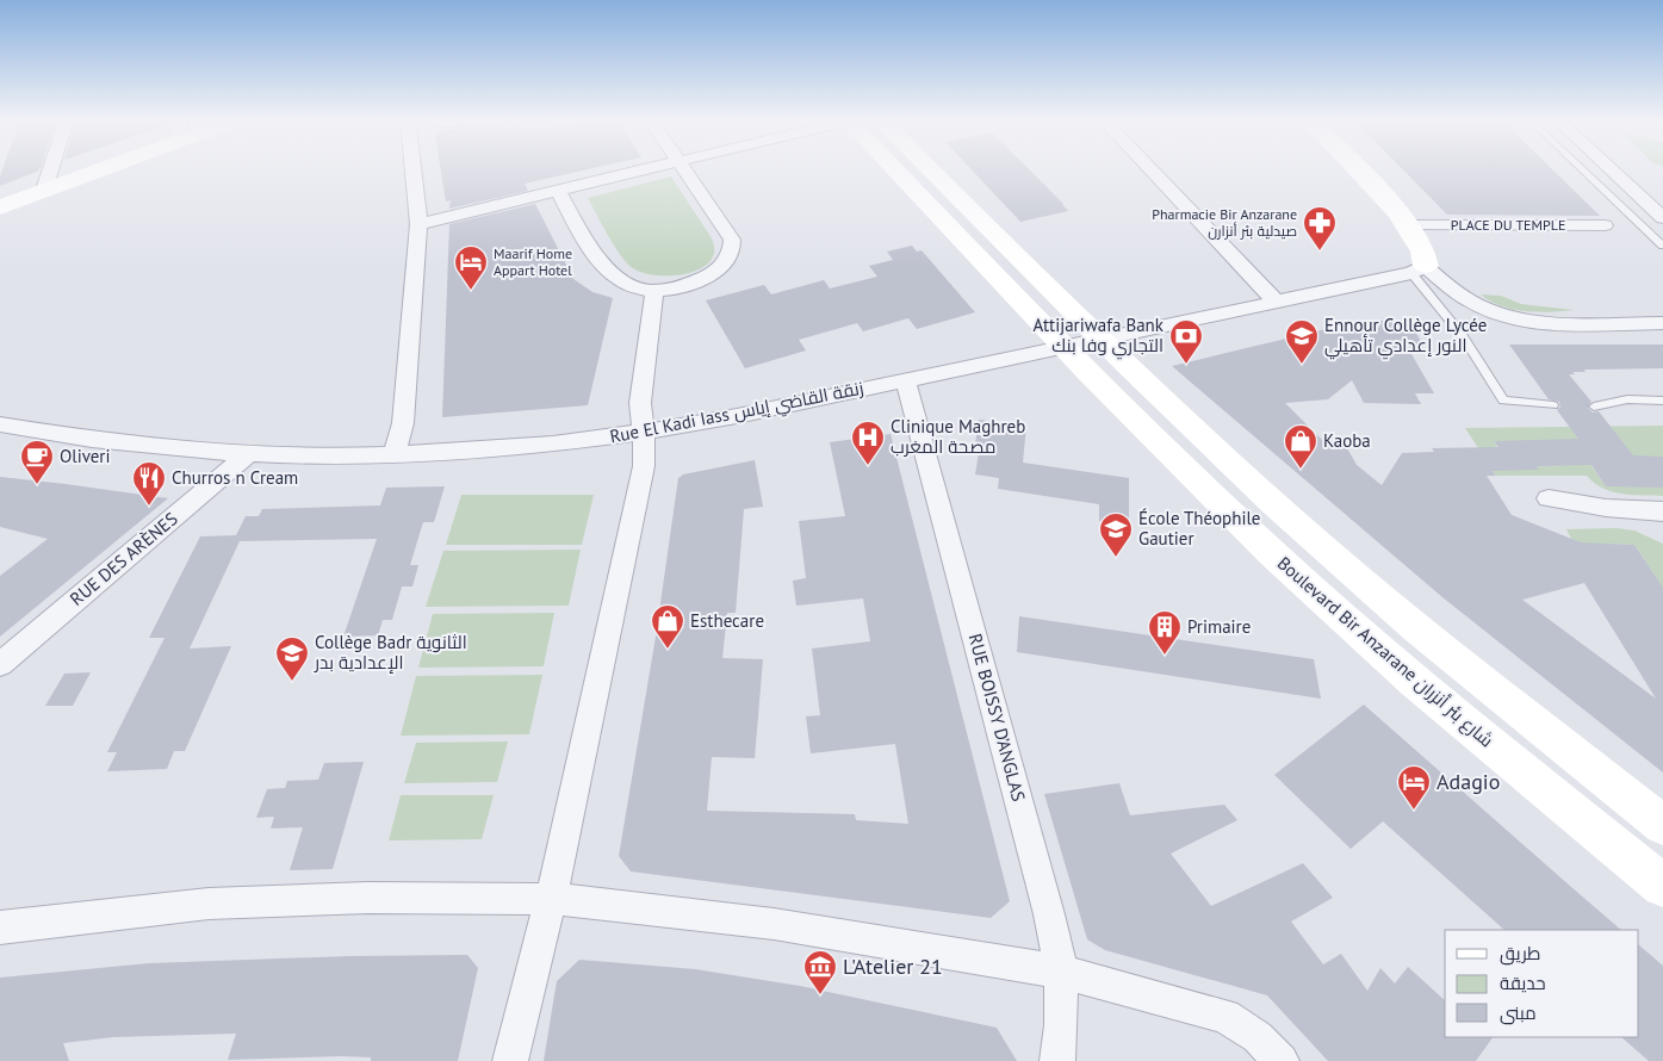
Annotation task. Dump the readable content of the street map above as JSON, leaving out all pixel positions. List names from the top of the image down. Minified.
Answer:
{"streets":{"main road":["Boulevard Bir Anzarane شارع بئر أنزران"],"street":["PLACE DU TEMPLE","Rue El Kadi Iass زنقة القاضي إياس","RUE DES ARÈNES","RUE BOISSY D’ANGLAS"]},"crossings":[["Rue El Kadi Iass زنقة القاضي إياس","RUE DES ARÈNES"],["Rue El Kadi Iass زنقة القاضي إياس","Boulevard Bir Anzarane شارع بئر أنزران"],["Rue El Kadi Iass زنقة القاضي إياس","RUE BOISSY D’ANGLAS"]],"places":{"pharmacy":["Pharmacie Bir Anzarane صيدلية بئر أنزارن"],"hotel":["Maarif Home Appart Hotel","Adagio"],"bank":["Attijariwafa Bank التجاري وفا بنك"],"school or university":["Ennour Collège Lycée النور إعدادي تأهيلي","École Théophile Gautier","Collège Badr الثانوية الإعدادية بدر"],"hospital":["Clinique Maghreb مصحة المغرب"],"shop":["Kaoba","Esthecare"],"cafe":["Oliveri"],"restaurant":["Churros n Cream"],"building":["Primaire"],"museum":["L'Atelier 21"]},"legend":["طريق","حديقة","مبنى"]}
